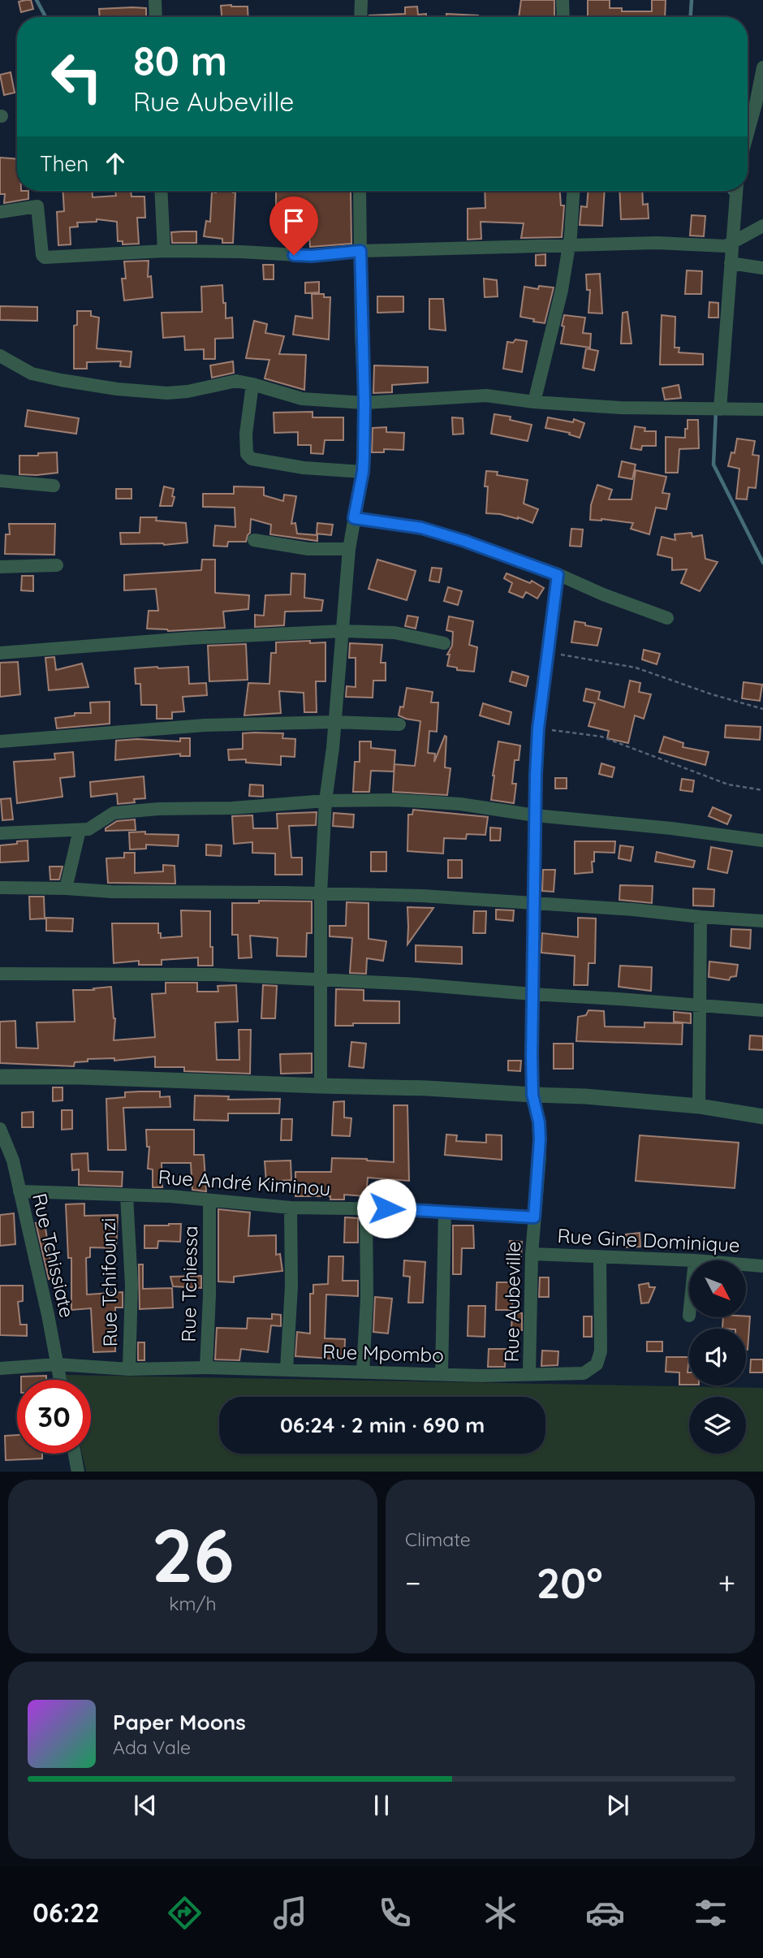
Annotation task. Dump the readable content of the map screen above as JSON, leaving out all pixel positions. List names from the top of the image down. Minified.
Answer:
{"streets":{"street":["Rue André Kiminou","Rue Gine Dominique","Rue Tchissiate","Rue Tchifounzi","Rue Tchiessa","Rue Aubeville","Rue Mpombo"]},"crossings":[["Rue André Kiminou","Rue Tchissiate"],["Rue André Kiminou","Rue Tchifounzi"],["Rue André Kiminou","Rue Tchiessa"],["Rue André Kiminou","Rue Aubeville"],["Rue Gine Dominique","Rue Aubeville"],["Rue Gine Dominique","Rue Mpombo"],["Rue Tchissiate","Rue Mpombo"],["Rue Tchifounzi","Rue Mpombo"],["Rue Tchiessa","Rue Mpombo"],["Rue Aubeville","Rue Mpombo"]],"north":"bottom right","page":{"turn":["80 m","Rue Aubeville"],"then":"Then","limit":"30","trip":"06:24 · 2 min · 690 m","tile":[["26","km/h"],"Climate"],"heat":["−","20°","+"],"song":["Paper Moons","Ada Vale"],"tabs":"06:22"}}
